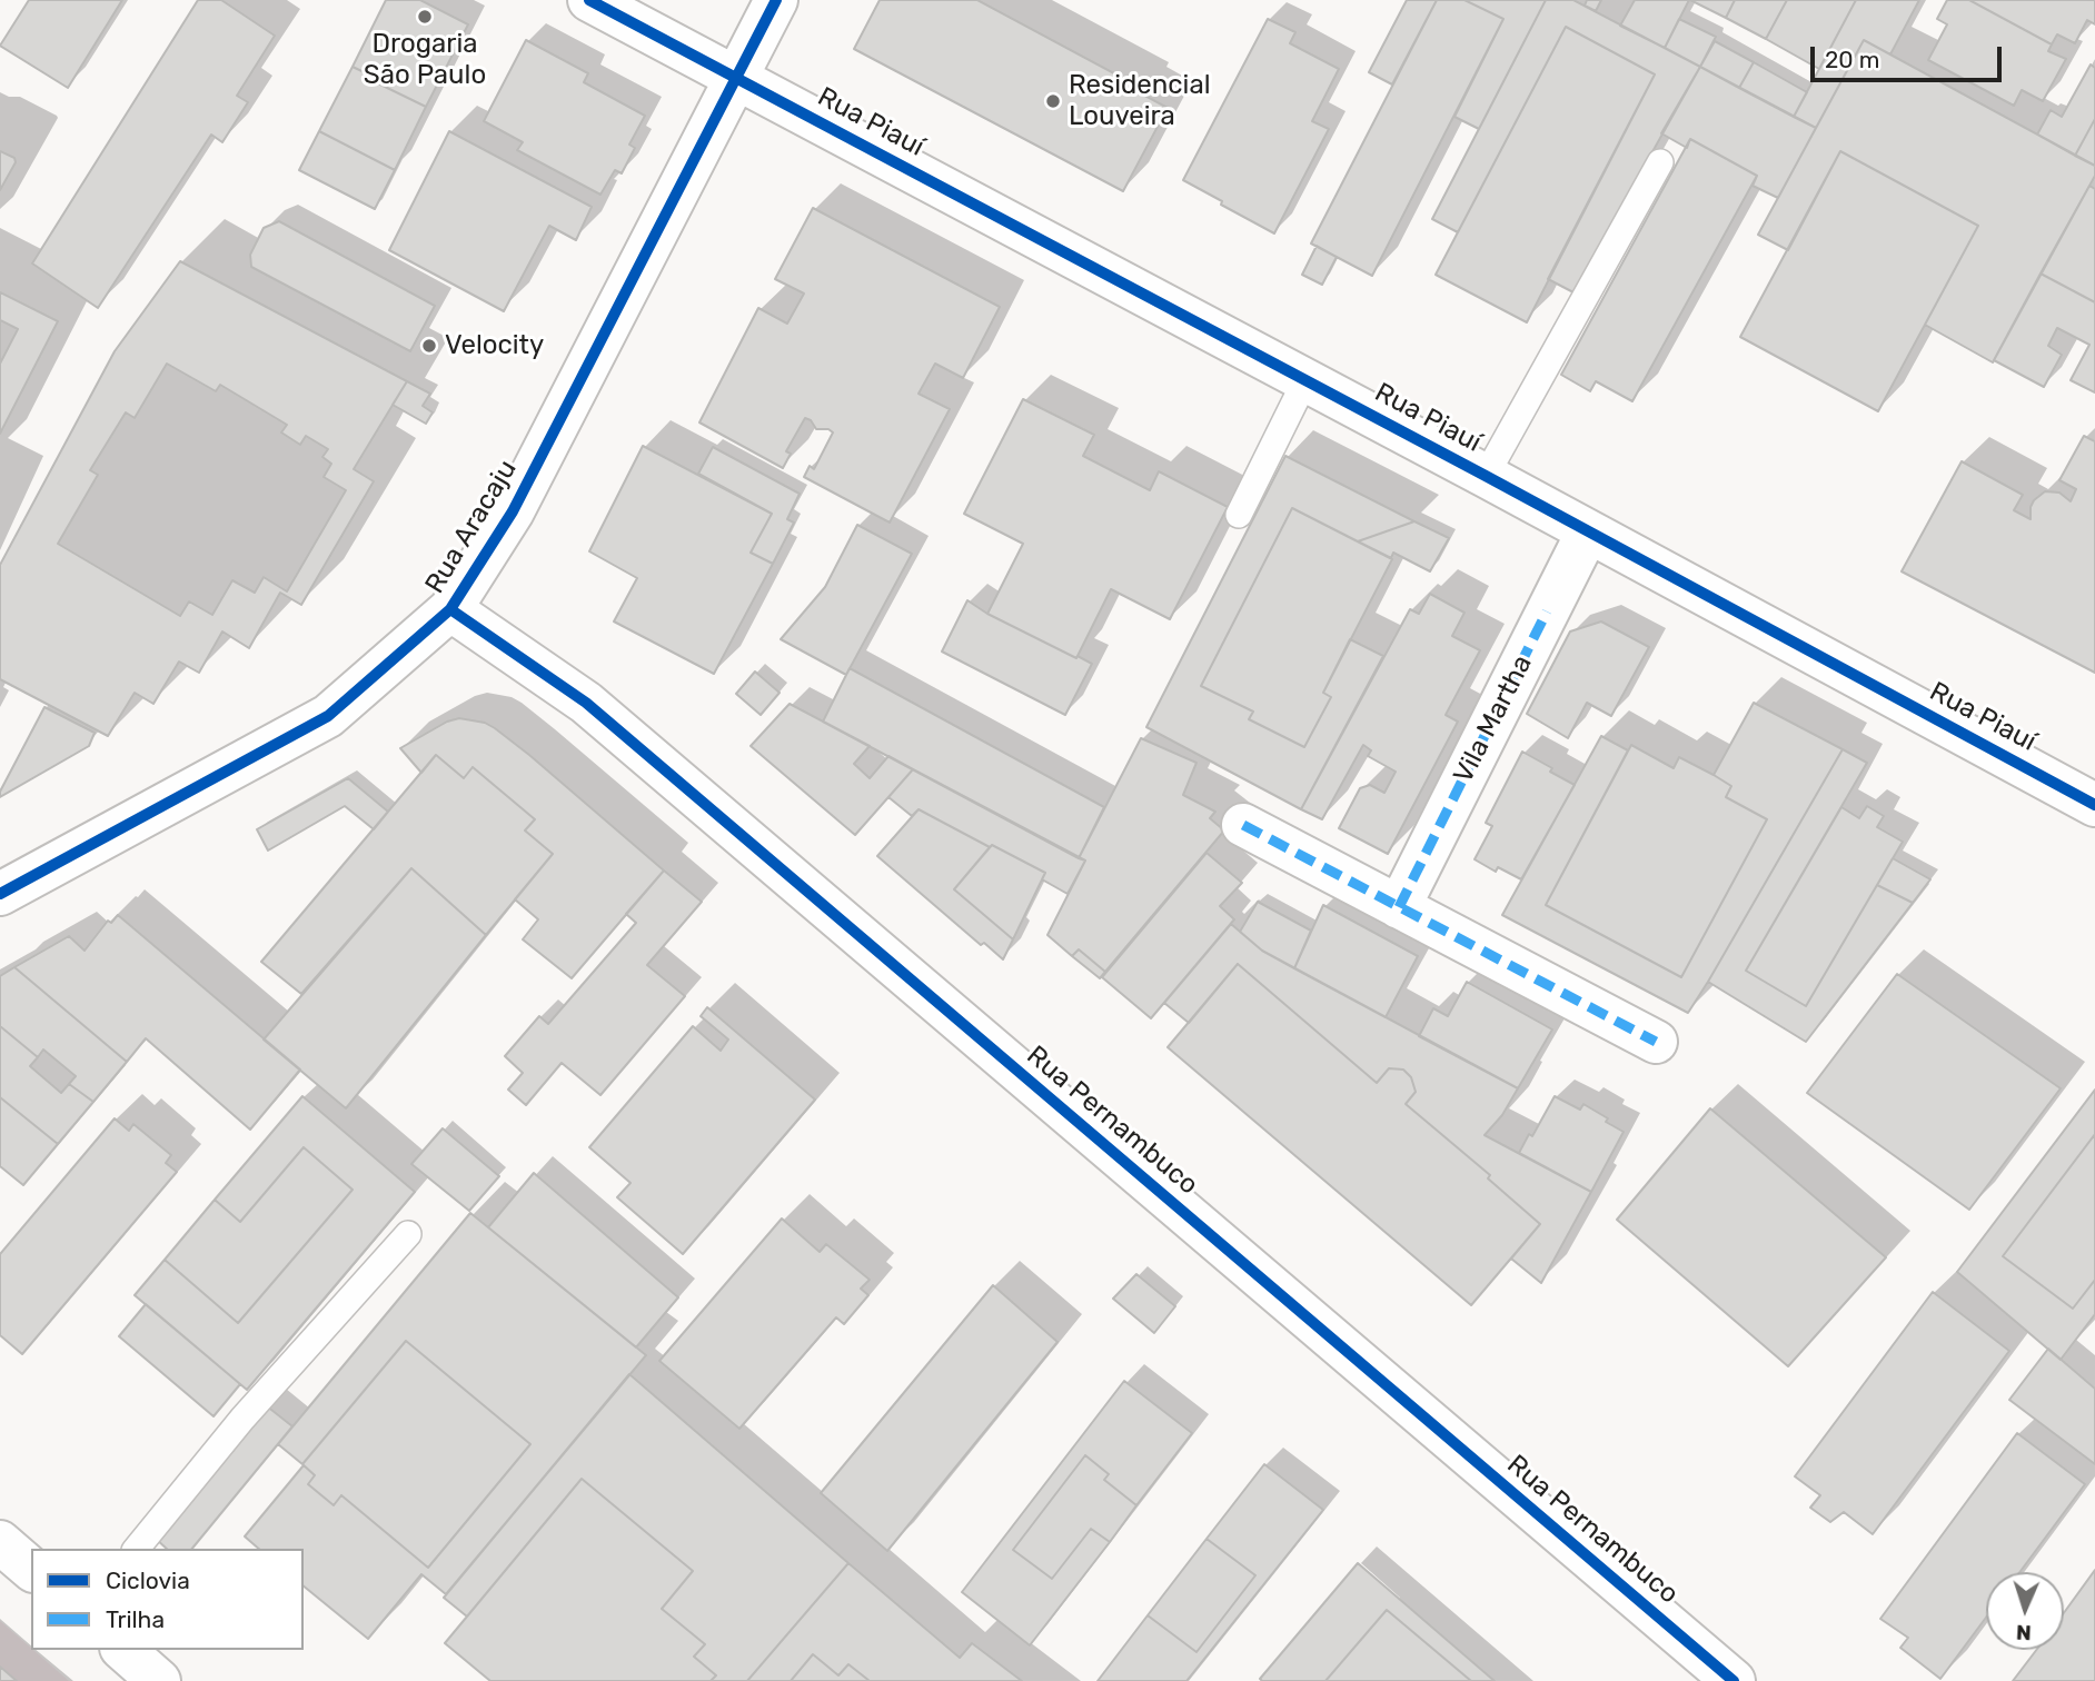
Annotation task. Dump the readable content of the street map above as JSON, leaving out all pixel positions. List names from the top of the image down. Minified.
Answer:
{"streets":{"street":["Rua Piauí","Rua Aracaju","Vila Martha","Rua Pernambuco"]},"crossings":[["Rua Piauí","Rua Aracaju"],["Rua Piauí","Vila Martha"],["Rua Aracaju","Rua Pernambuco"]],"places":["Drogaria São Paulo","Residencial Louveira","Velocity"],"legend":["Ciclovia","Trilha"],"scale_bar":"20 m","north":"bottom"}
